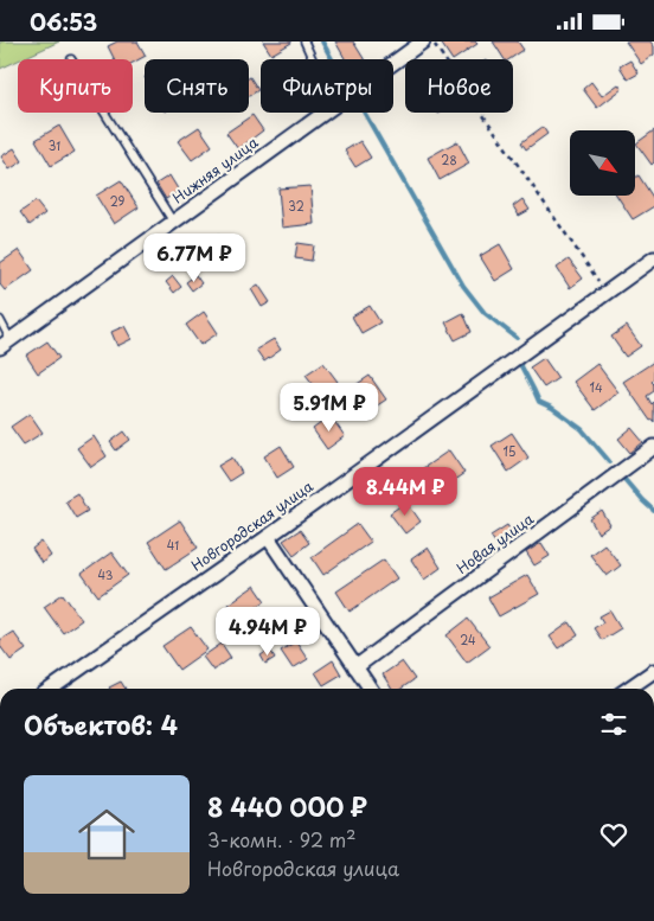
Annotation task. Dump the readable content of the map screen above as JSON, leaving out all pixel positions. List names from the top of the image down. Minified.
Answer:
{"streets":{"street":["Нижняя улица","Новгородская улица","Новая улица"]},"house_numbers":["31","28","29","32","14","15","41","43","24"],"north":"bottom right","page":{"status":"06:53","chip":["Купить","Снять","Фильтры","Новое"],"price":["6.77M ₽","5.91M ₽","8.44M ₽","4.94M ₽"],"heading":"Объектов: 4","list":[{"name":"8 440 000 ₽","note":"3-комн. · 92 m² · Новгородская улица"}]}}
